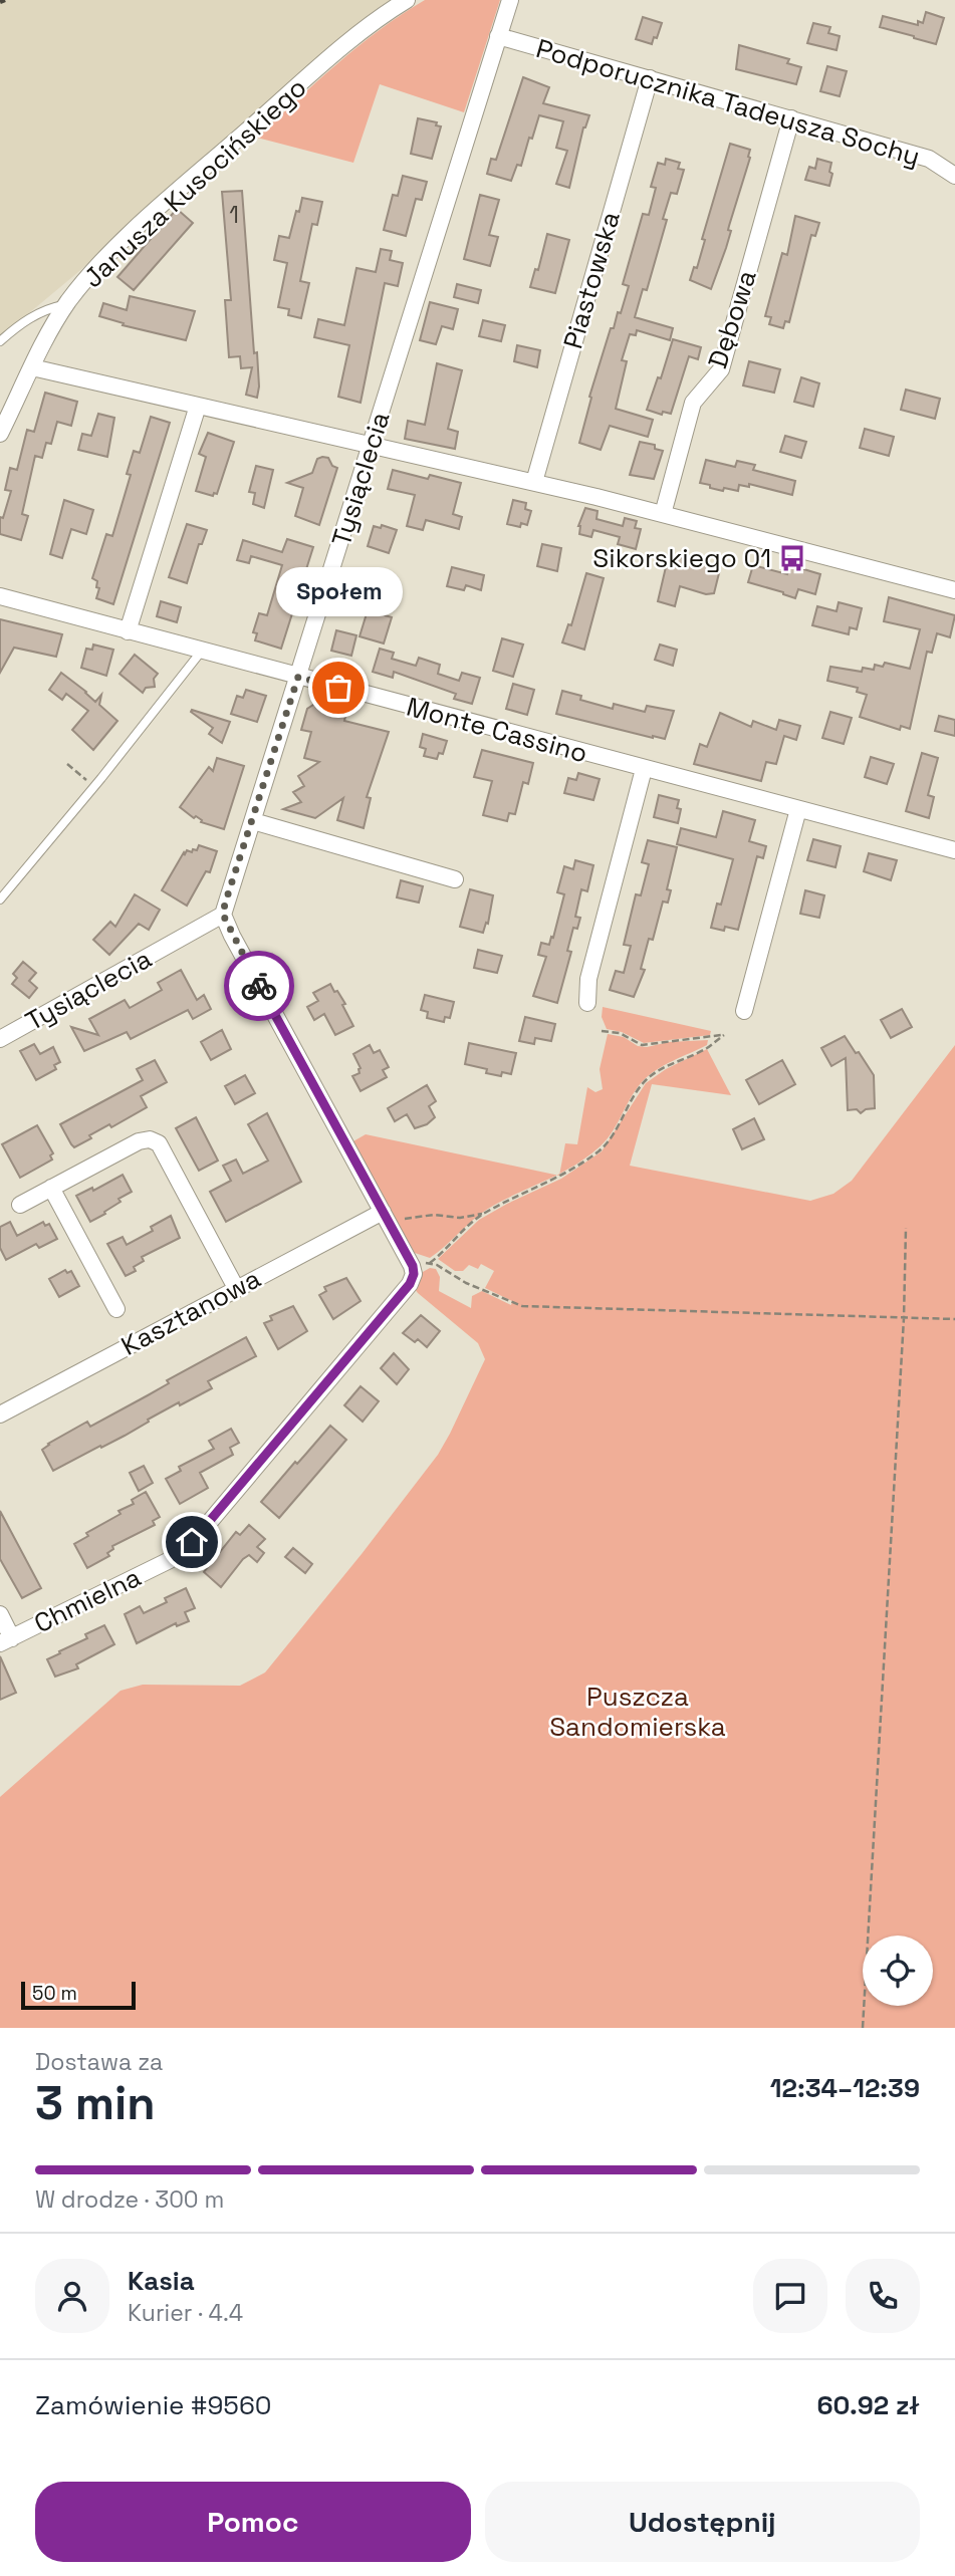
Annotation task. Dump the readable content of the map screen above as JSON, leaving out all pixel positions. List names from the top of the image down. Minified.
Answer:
{"streets":{"street":["Podporucznika Tadeusza Sochy","Janusza Kusocińskiego","Piastowska","Dębowa","Tysiąclecia","Monte Cassino","Kasztanowa","Chmielna"]},"crossings":[["Podporucznika Tadeusza Sochy","Piastowska"],["Podporucznika Tadeusza Sochy","Dębowa"],["Podporucznika Tadeusza Sochy","Tysiąclecia"],["Tysiąclecia","Monte Cassino"]],"parks":["Puszcza Sandomierska"],"places":{"bus stop":["Sikorskiego 01"],"other":["Społem"]},"house_numbers":["1"],"scale_bar":"50 m","page":{"bubble":"Społem","scale":"50 m","heading":["3 min","Dostawa za","12:34–12:39"],"panel":["Kasia","Kurier · 4.4","Zamówienie #9560","60.92 zł"],"bar":"W drodze · 300 m","buttons":["Pomoc","Udostępnij"]}}
